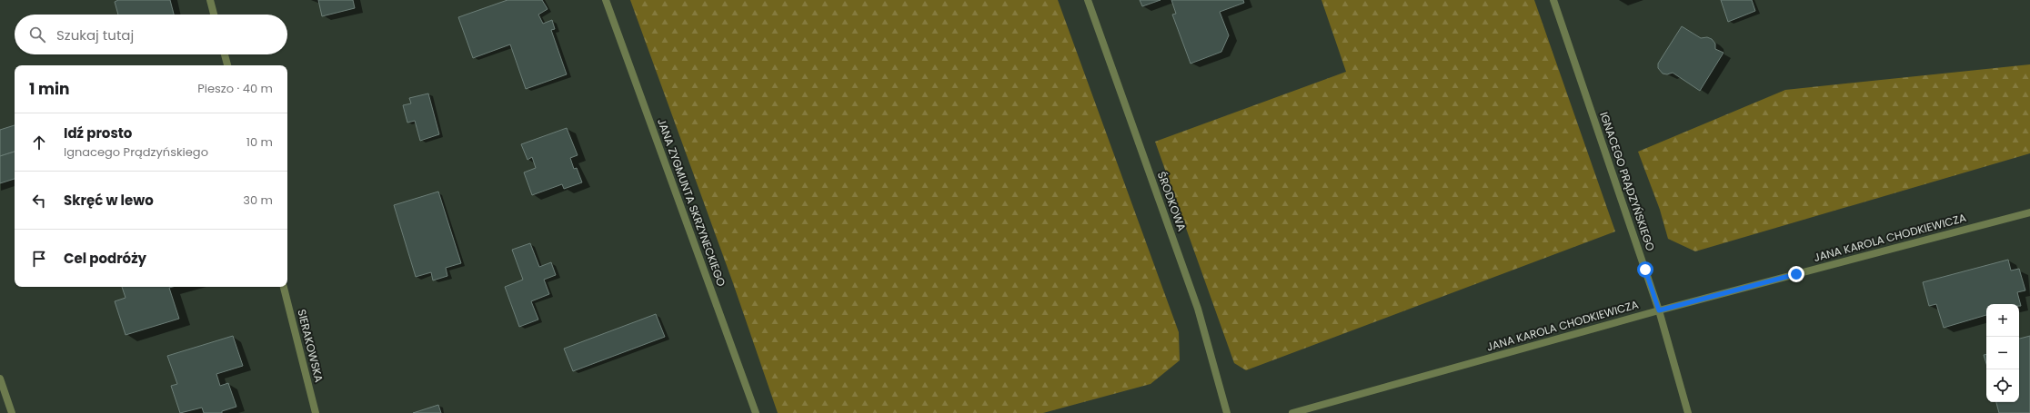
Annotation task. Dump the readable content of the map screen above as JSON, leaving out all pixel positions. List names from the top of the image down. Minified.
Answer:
{"streets":{"street":["IGNACEGO PRĄDZYŃSKIEGO","ŚRODKOWA","JANA ZYGMUNTA SKRZYNECKIEGO","JANA KAROLA CHODKIEWICZA","SIERAKOWSKA"]},"crossings":[["IGNACEGO PRĄDZYŃSKIEGO","JANA KAROLA CHODKIEWICZA"]],"page":{"search":"Szukaj tutaj","heading":["1 min","Pieszo · 40 m"],"list":[["Idź prosto","Ignacego Prądzyńskiego","10 m"],["Skręć w lewo","30 m"],"Cel podróży"],"map_buttons":["+","−"]}}
